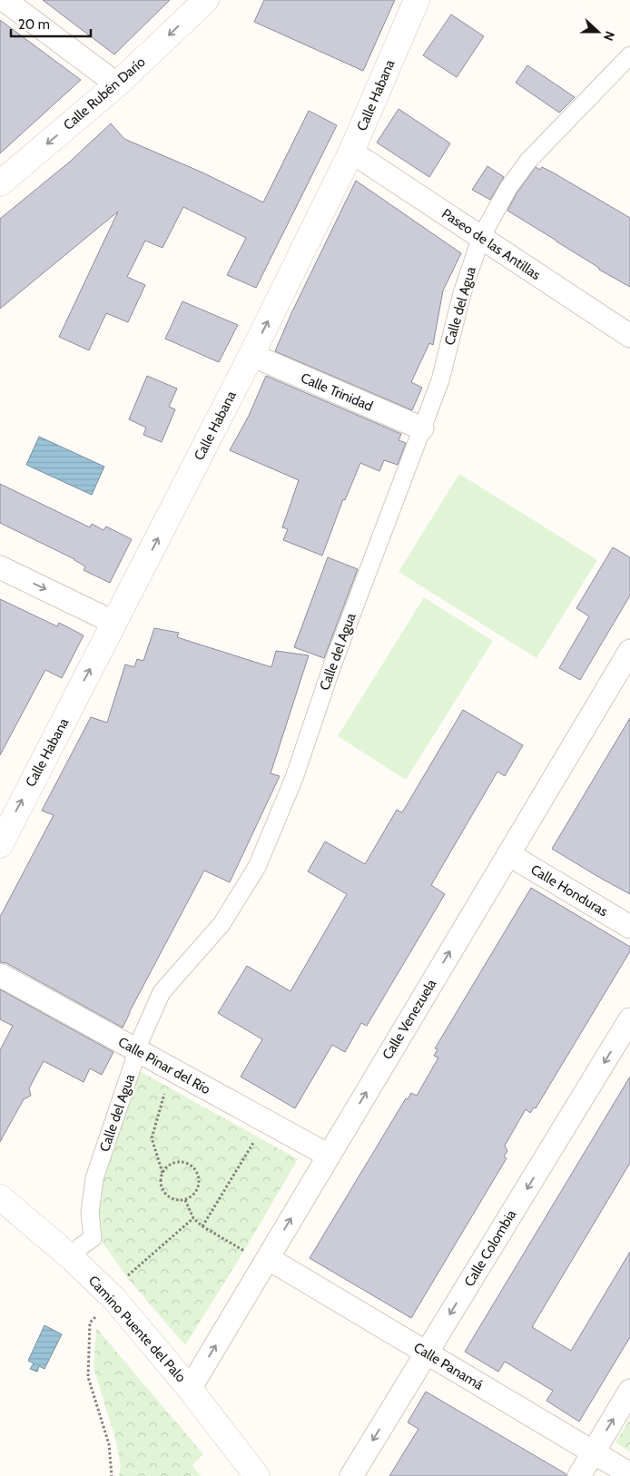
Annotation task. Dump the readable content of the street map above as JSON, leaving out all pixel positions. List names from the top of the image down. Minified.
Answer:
{"streets":{"street":["Calle Rubén Darío","Calle Habana","Paseo de las Antillas","Calle del Agua","Calle Trinidad","Calle Honduras","Calle Venezuela","Calle Pinar del Río","Calle Colombia","Camino Puente del Palo","Calle Panamá"]},"crossings":[["Calle Habana","Paseo de las Antillas"],["Calle Habana","Calle Trinidad"],["Paseo de las Antillas","Calle del Agua"],["Calle del Agua","Calle Trinidad"],["Calle del Agua","Calle Pinar del Río"],["Calle del Agua","Camino Puente del Palo"],["Calle Honduras","Calle Venezuela"],["Calle Venezuela","Calle Pinar del Río"],["Calle Venezuela","Camino Puente del Palo"],["Calle Venezuela","Calle Panamá"],["Calle Colombia","Calle Panamá"]],"one_way":["Calle Rubén Darío","Calle Habana","Calle Venezuela","Calle Colombia"],"scale_bar":"20 m","north":"right"}
